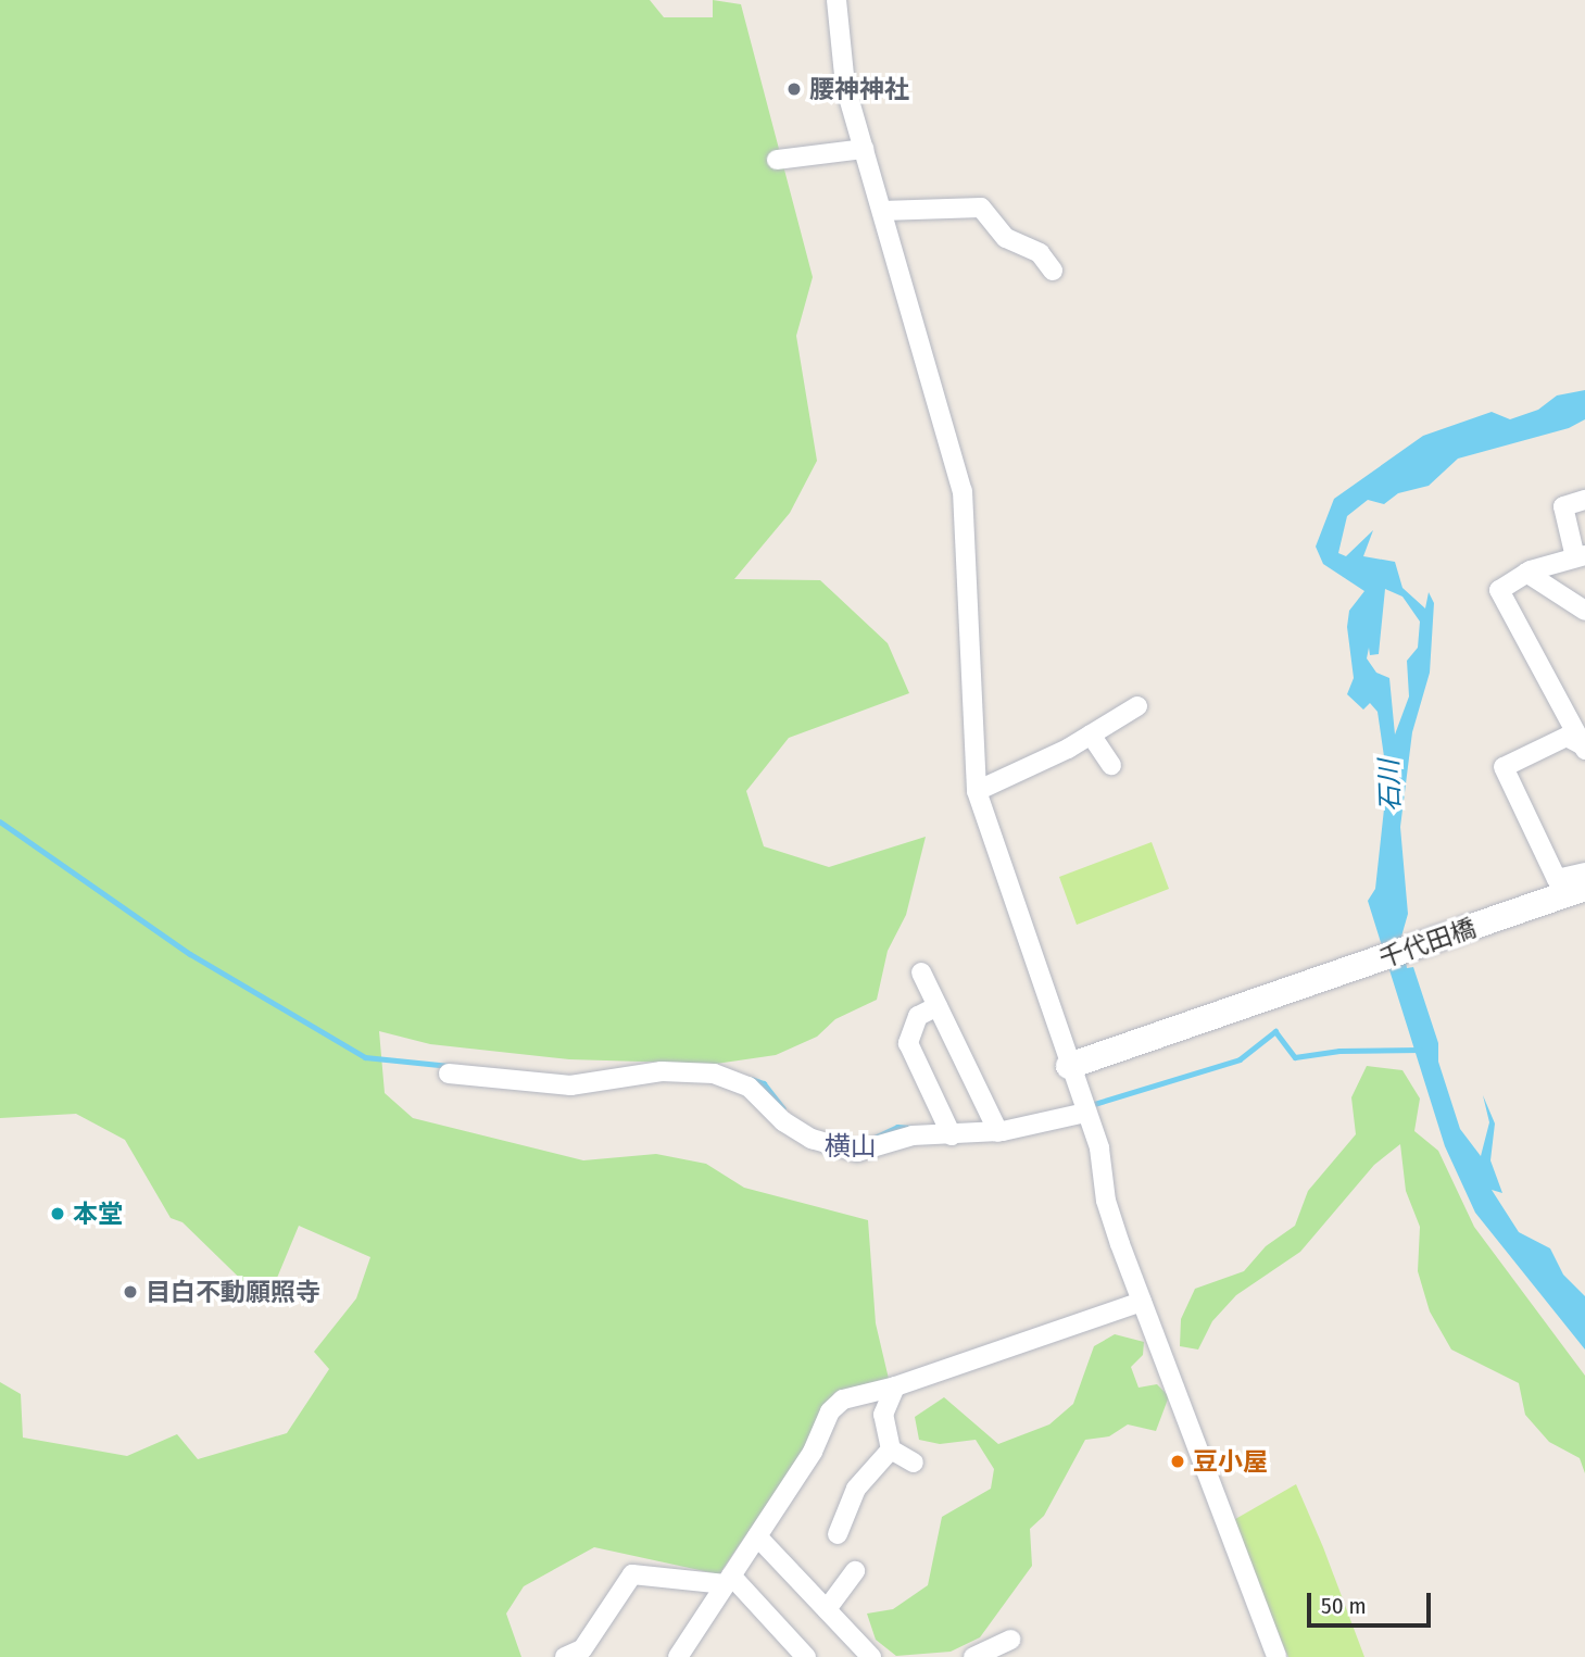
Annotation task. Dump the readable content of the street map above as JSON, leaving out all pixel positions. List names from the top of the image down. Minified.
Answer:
{"streets":{"street":["千代田橋"]},"districts":["横山"],"water":["石川"],"places":["腰神神社","本堂","目白不動願照寺","豆小屋"],"scale_bar":"50 m"}
